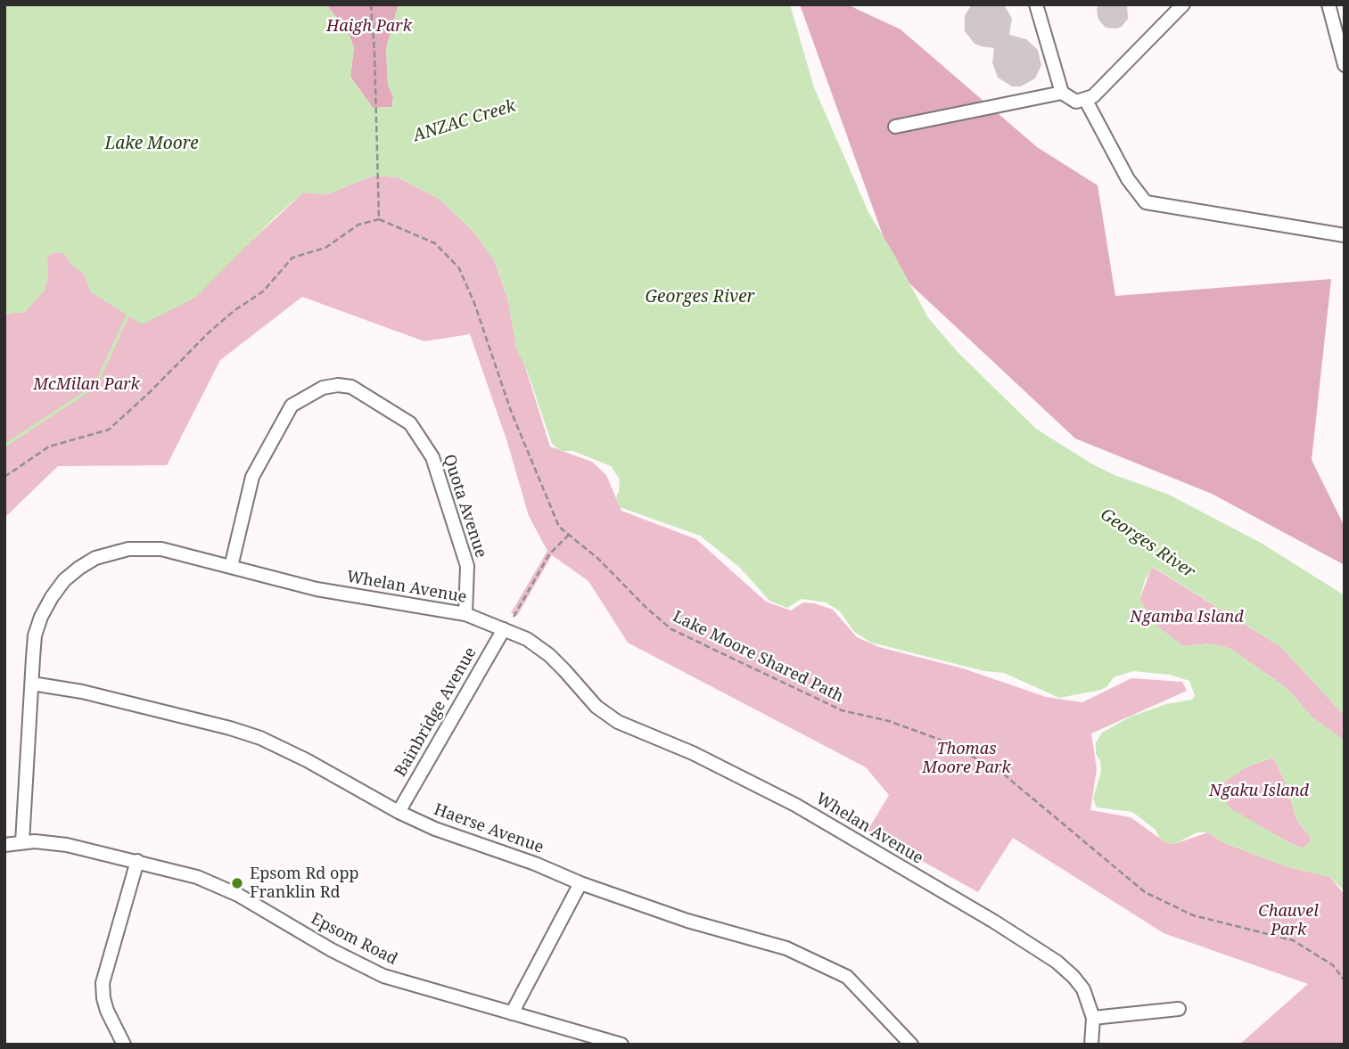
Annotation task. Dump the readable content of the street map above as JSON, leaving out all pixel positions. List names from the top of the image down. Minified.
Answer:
{"streets":{"street":["Quota Avenue","Whelan Avenue","Bainbridge Avenue","Haerse Avenue","Epsom Road"],"path":["Lake Moore Shared Path"]},"crossings":[["Quota Avenue","Whelan Avenue"],["Whelan Avenue","Bainbridge Avenue"],["Whelan Avenue","Haerse Avenue"],["Whelan Avenue","Epsom Road"],["Bainbridge Avenue","Haerse Avenue"]],"water":["ANZAC Creek","Lake Moore","Georges River"],"parks":["Haigh Park","McMilan Park","Ngamba Island","Thomas Moore Park","Ngaku Island","Chauvel Park"],"places":["Epsom Rd opp Franklin Rd"]}
